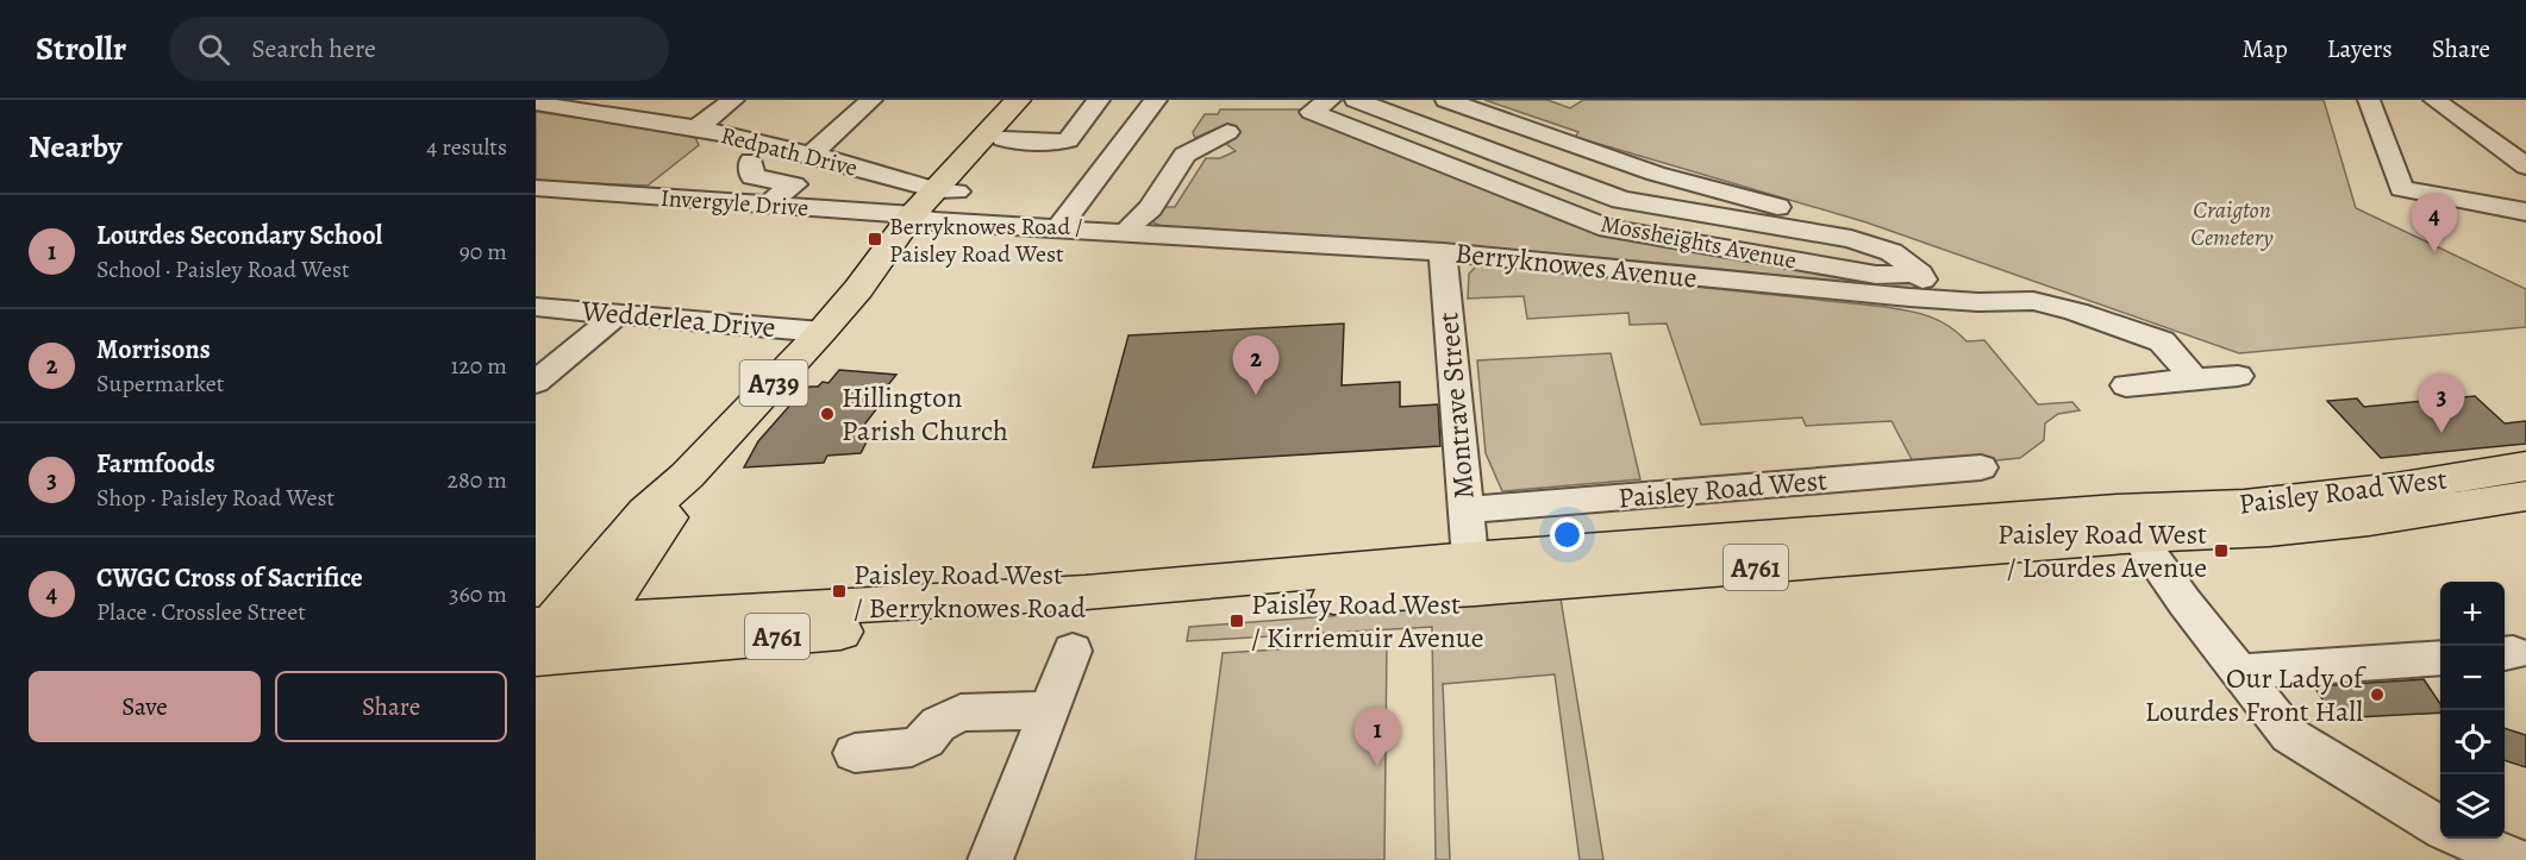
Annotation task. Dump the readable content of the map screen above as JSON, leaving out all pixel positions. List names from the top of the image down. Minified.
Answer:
{"streets":{"main road":["A739","Paisley Road West","A761"],"street":["Redpath Drive","Invergyle Drive","Mossheights Avenue","Berryknowes Avenue","Wedderlea Drive","Montrave Street"]},"crossings":[["Redpath Drive","A739"],["Invergyle Drive","Berryknowes Avenue"],["Invergyle Drive","A739"],["Berryknowes Avenue","A739"],["Berryknowes Avenue","Montrave Street"],["Wedderlea Drive","A739"],["A739","Paisley Road West"],["Montrave Street","Paisley Road West"]],"parks":["Craigton Cemetery"],"places":{"transit":["Berryknowes Road / Paisley Road West","Paisley Road West / Lourdes Avenue","Paisley Road West / Berryknowes Road","Paisley Road West / Kirriemuir Avenue"],"other":["Hillington Parish Church","Our Lady of Lourdes Front Hall"]},"page":{"header":"Strollr","search":"Search here","nav":["Map","Layers","Share"],"heading":["Nearby","4 results"],"list":[{"mark":"1","name":"Lourdes Secondary School","note":"School · Paisley Road West","value":"90 m"},{"mark":"2","name":"Morrisons","note":"Supermarket","value":"120 m"},{"mark":"3","name":"Farmfoods","note":"Shop · Paisley Road West","value":"280 m"},{"mark":"4","name":"CWGC Cross of Sacrifice","note":"Place · Crosslee Street","value":"360 m"}],"pins":["4","2","3","1"],"map_buttons":["+","−"],"buttons":["Save","Share"]}}
